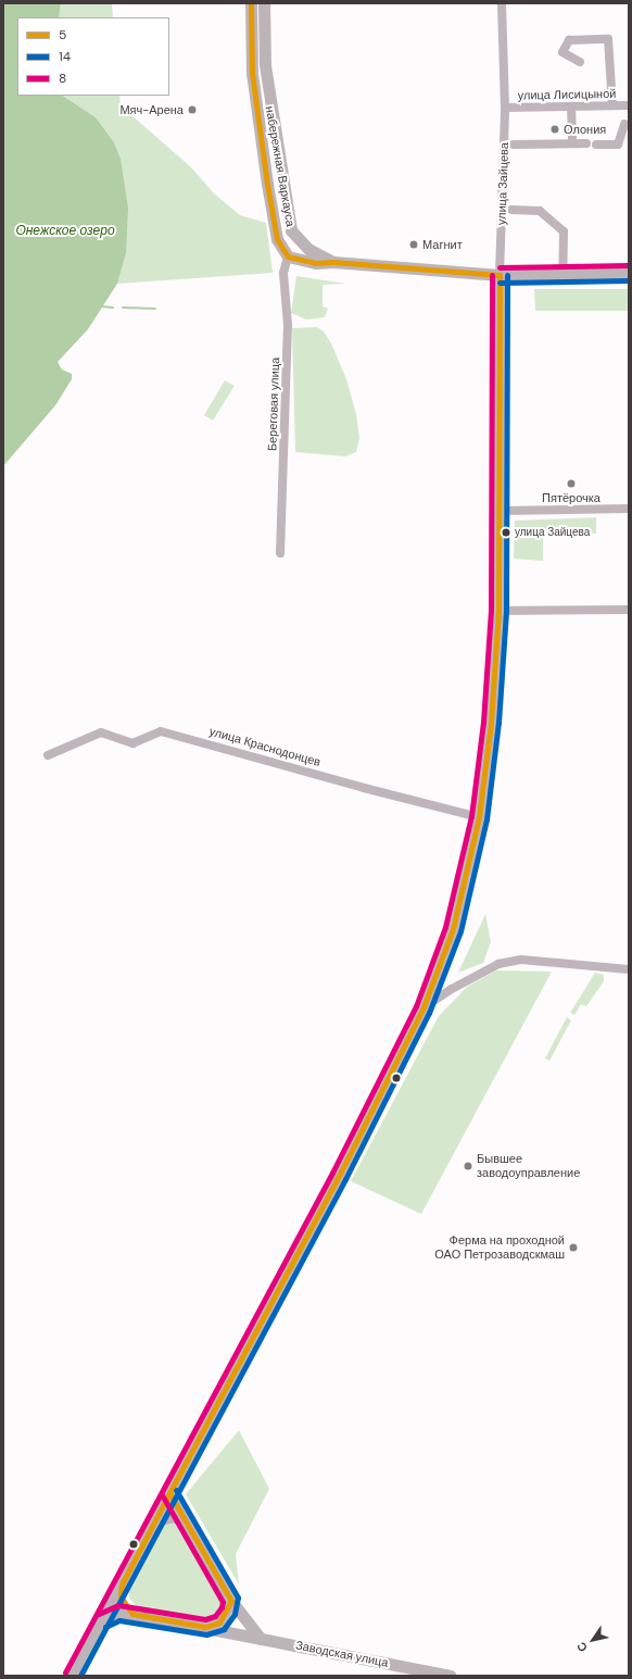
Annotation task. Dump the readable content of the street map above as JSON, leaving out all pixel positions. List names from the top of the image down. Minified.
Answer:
{"streets":{"main road":["набережная Варкауса","улица Зайцева","Заводская улица"],"street":["улица Лисицыной","Береговая улица","улица Краснодонцев"]},"crossings":[["улица Лисицыной","улица Зайцева"],["набережная Варкауса","Береговая улица"],["улица Зайцева","улица Краснодонцев"],["улица Зайцева","Заводская улица"]],"water":["Онежское озеро"],"places":["Мяч-Арена","Олония","Магнит","Пятёрочка","улица Зайцева","Бывшее заводоуправление","Ферма на проходной ОАО Петрозаводскмаш"],"lines":["transit line 5","transit line 8","transit line 14"],"legend":["5","14","8"],"north":"bottom left"}
